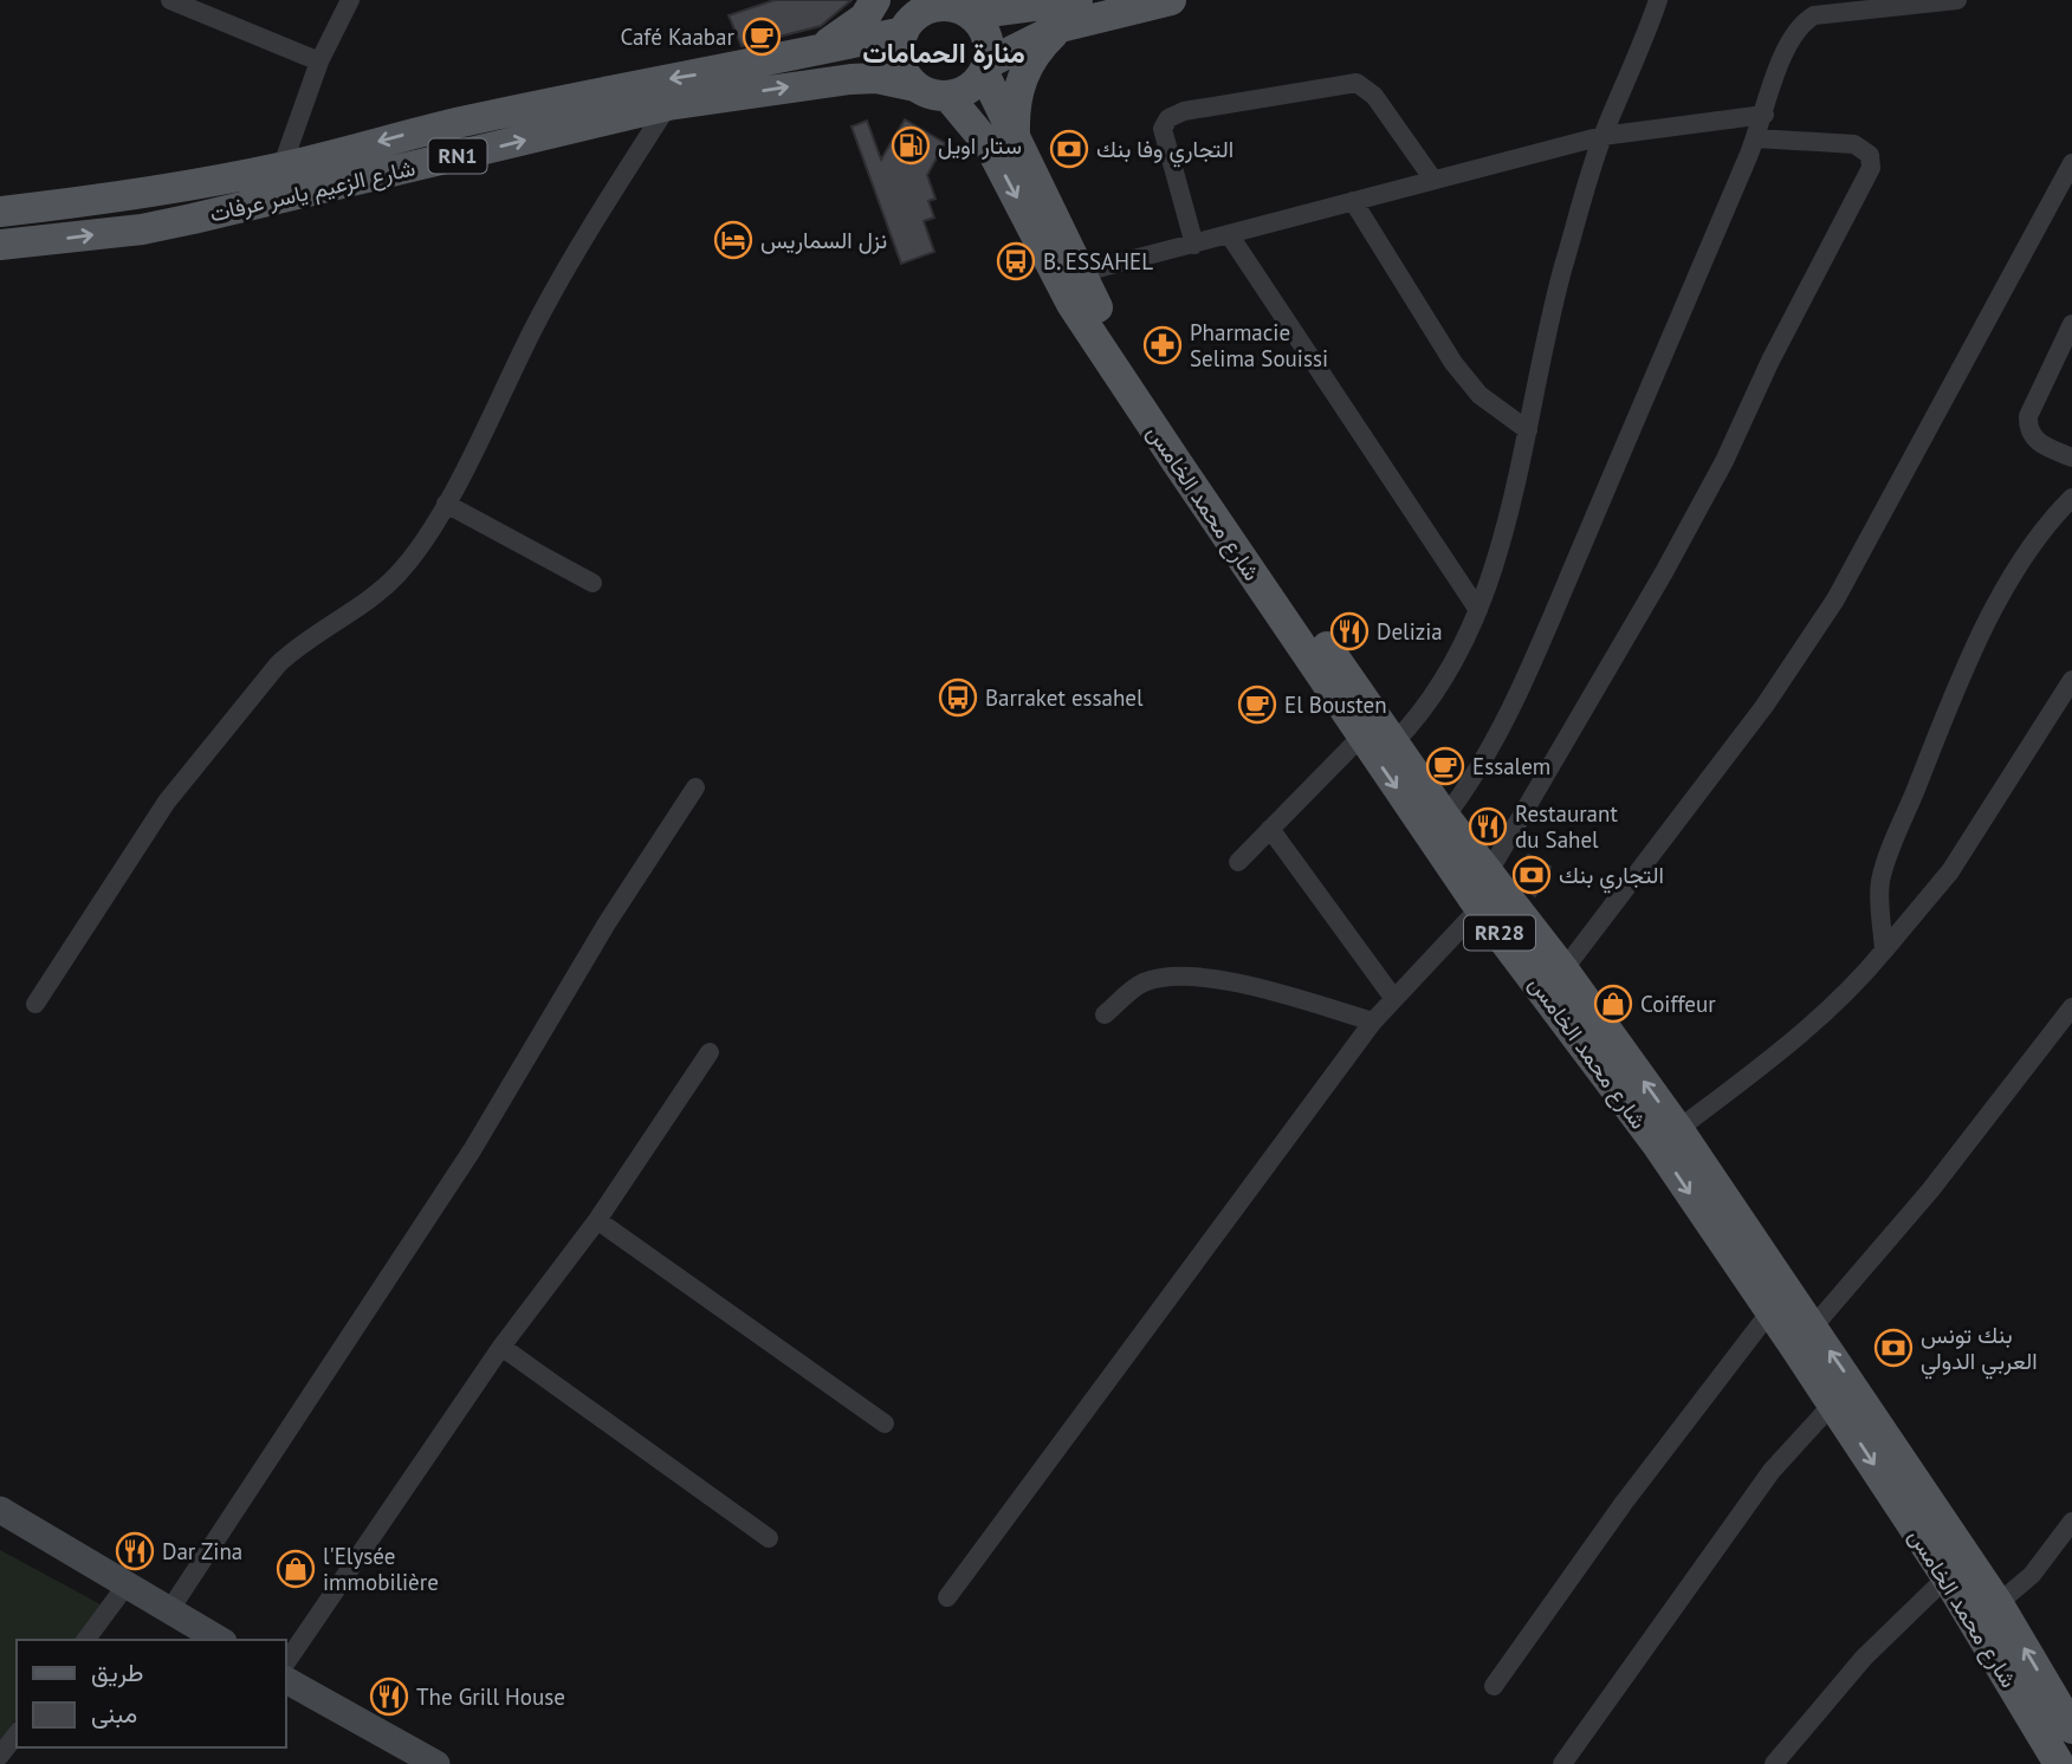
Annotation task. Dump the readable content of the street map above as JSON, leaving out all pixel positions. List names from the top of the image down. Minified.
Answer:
{"streets":{"main road":["RN1","شارع الزعيم ياسر عرفات","شارع محمد الخامس","RR28"]},"crossings":[["RN1","شارع الزعيم ياسر عرفات"],["RN1","شارع محمد الخامس"],["شارع الزعيم ياسر عرفات","شارع محمد الخامس"]],"districts":["منارة الحمامات"],"places":{"cafe":["Café Kaabar","El Bousten","Essalem"],"fuel station":["ستار اويل"],"bank":["التجاري وفا بنك","التجاري بنك","بنك تونس العربي الدولي"],"hotel":["نزل السماريس"],"bus stop":["B. ESSAHEL","Barraket essahel"],"pharmacy":["Pharmacie Selima Souissi"],"restaurant":["Delizia","Restaurant du Sahel","Dar Zina","The Grill House"],"shop":["Coiffeur","l'Elysée immobilière"]},"legend":["طريق","مبنى"]}
